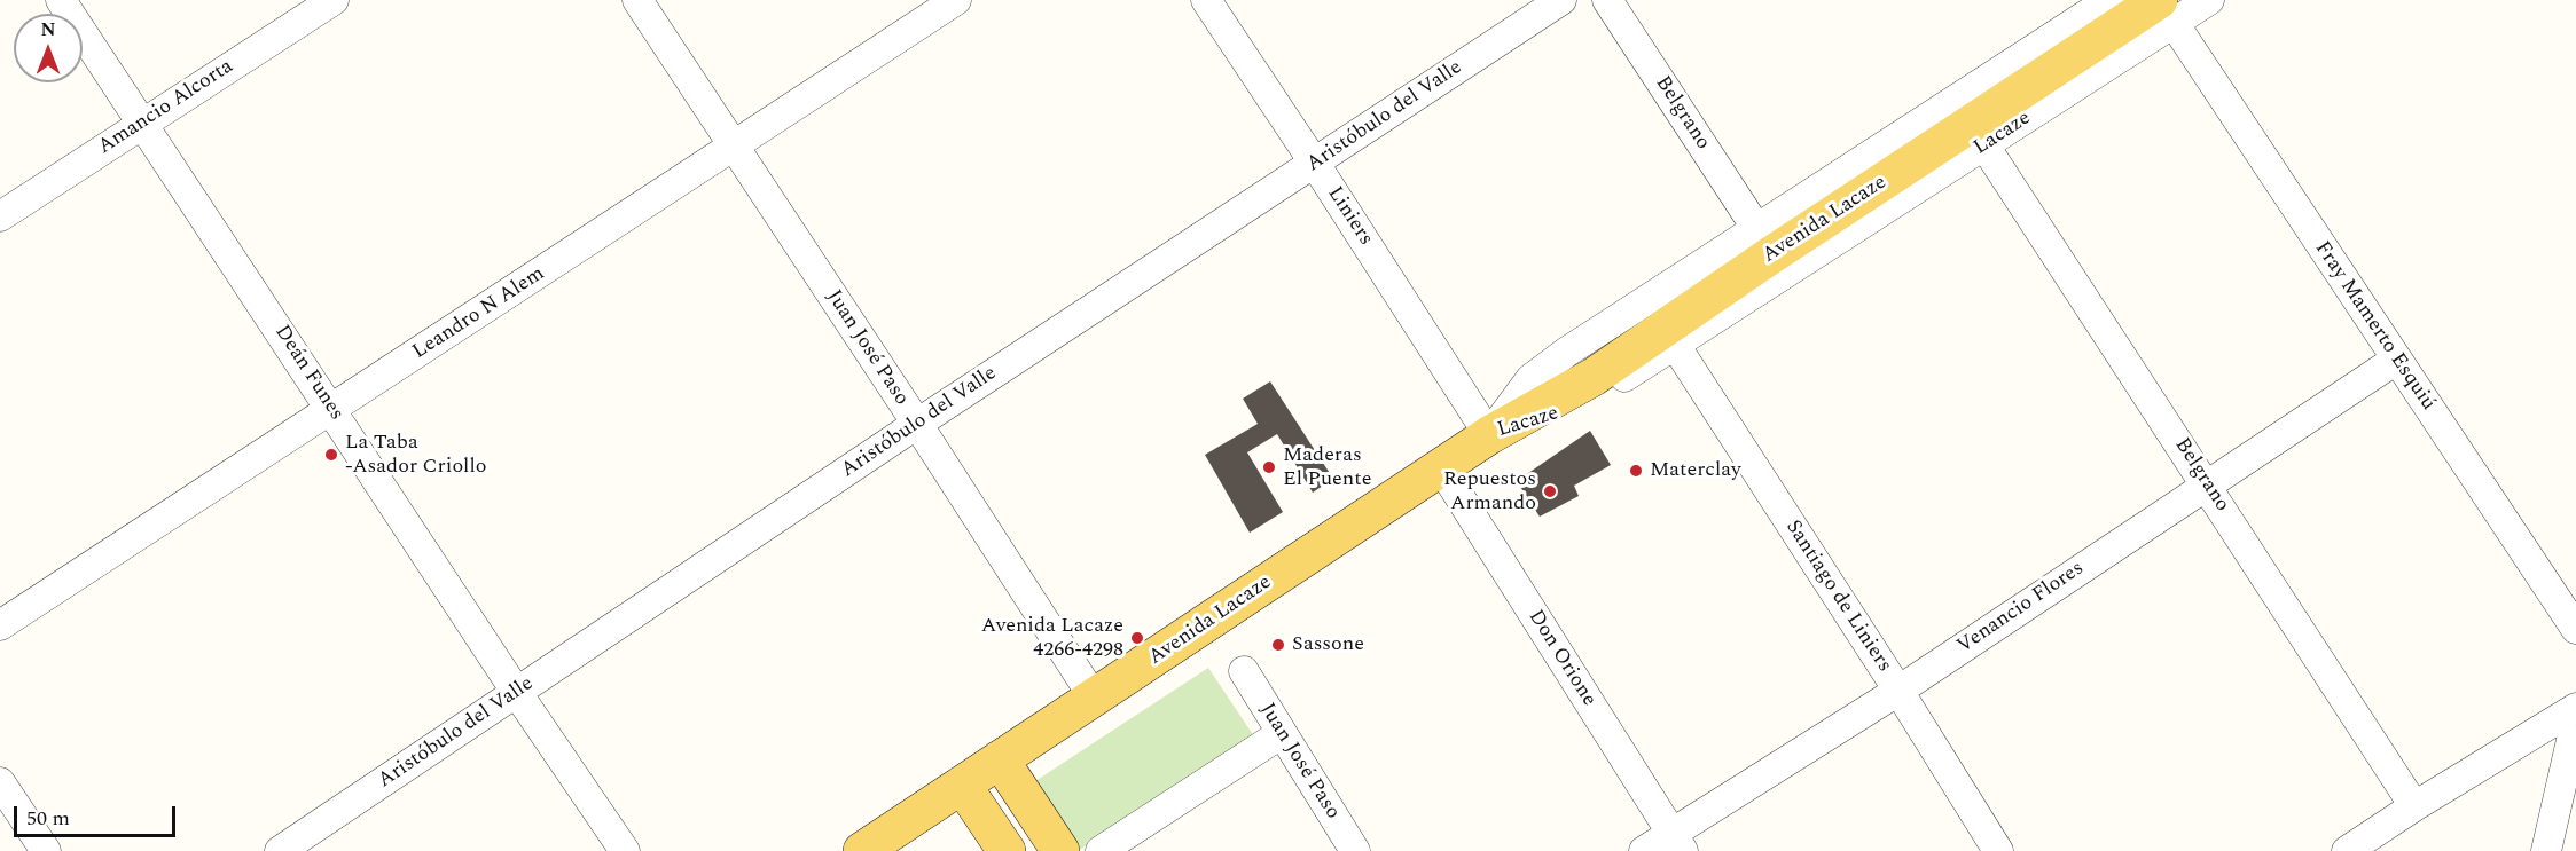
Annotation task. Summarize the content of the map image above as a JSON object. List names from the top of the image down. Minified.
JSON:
{"streets":{"main road":["Avenida Lacaze"],"street":["Amancio Alcorta","Belgrano","Aristóbulo del Valle","Lacaze","Liniers","Leandro N Alem","Fray Mamerto Esquiú","Juan José Paso","Deán Funes","Santiago de Liniers","Venancio Flores","Don Orione"]},"crossings":[["Amancio Alcorta","Deán Funes"],["Belgrano","Lacaze"],["Belgrano","Avenida Lacaze"],["Belgrano","Venancio Flores"],["Aristóbulo del Valle","Liniers"],["Aristóbulo del Valle","Juan José Paso"],["Aristóbulo del Valle","Deán Funes"],["Lacaze","Liniers"],["Lacaze","Avenida Lacaze"],["Lacaze","Fray Mamerto Esquiú"],["Lacaze","Santiago de Liniers"],["Liniers","Avenida Lacaze"],["Avenida Lacaze","Fray Mamerto Esquiú"],["Avenida Lacaze","Juan José Paso"],["Avenida Lacaze","Don Orione"],["Leandro N Alem","Juan José Paso"],["Leandro N Alem","Deán Funes"],["Fray Mamerto Esquiú","Venancio Flores"],["Santiago de Liniers","Venancio Flores"],["Venancio Flores","Don Orione"]],"places":["La Taba -Asador Criollo","Maderas El Puente","Materclay","Repuestos Armando","Avenida Lacaze 4266-4298","Sassone"],"scale_bar":"50 m","north":"top"}
